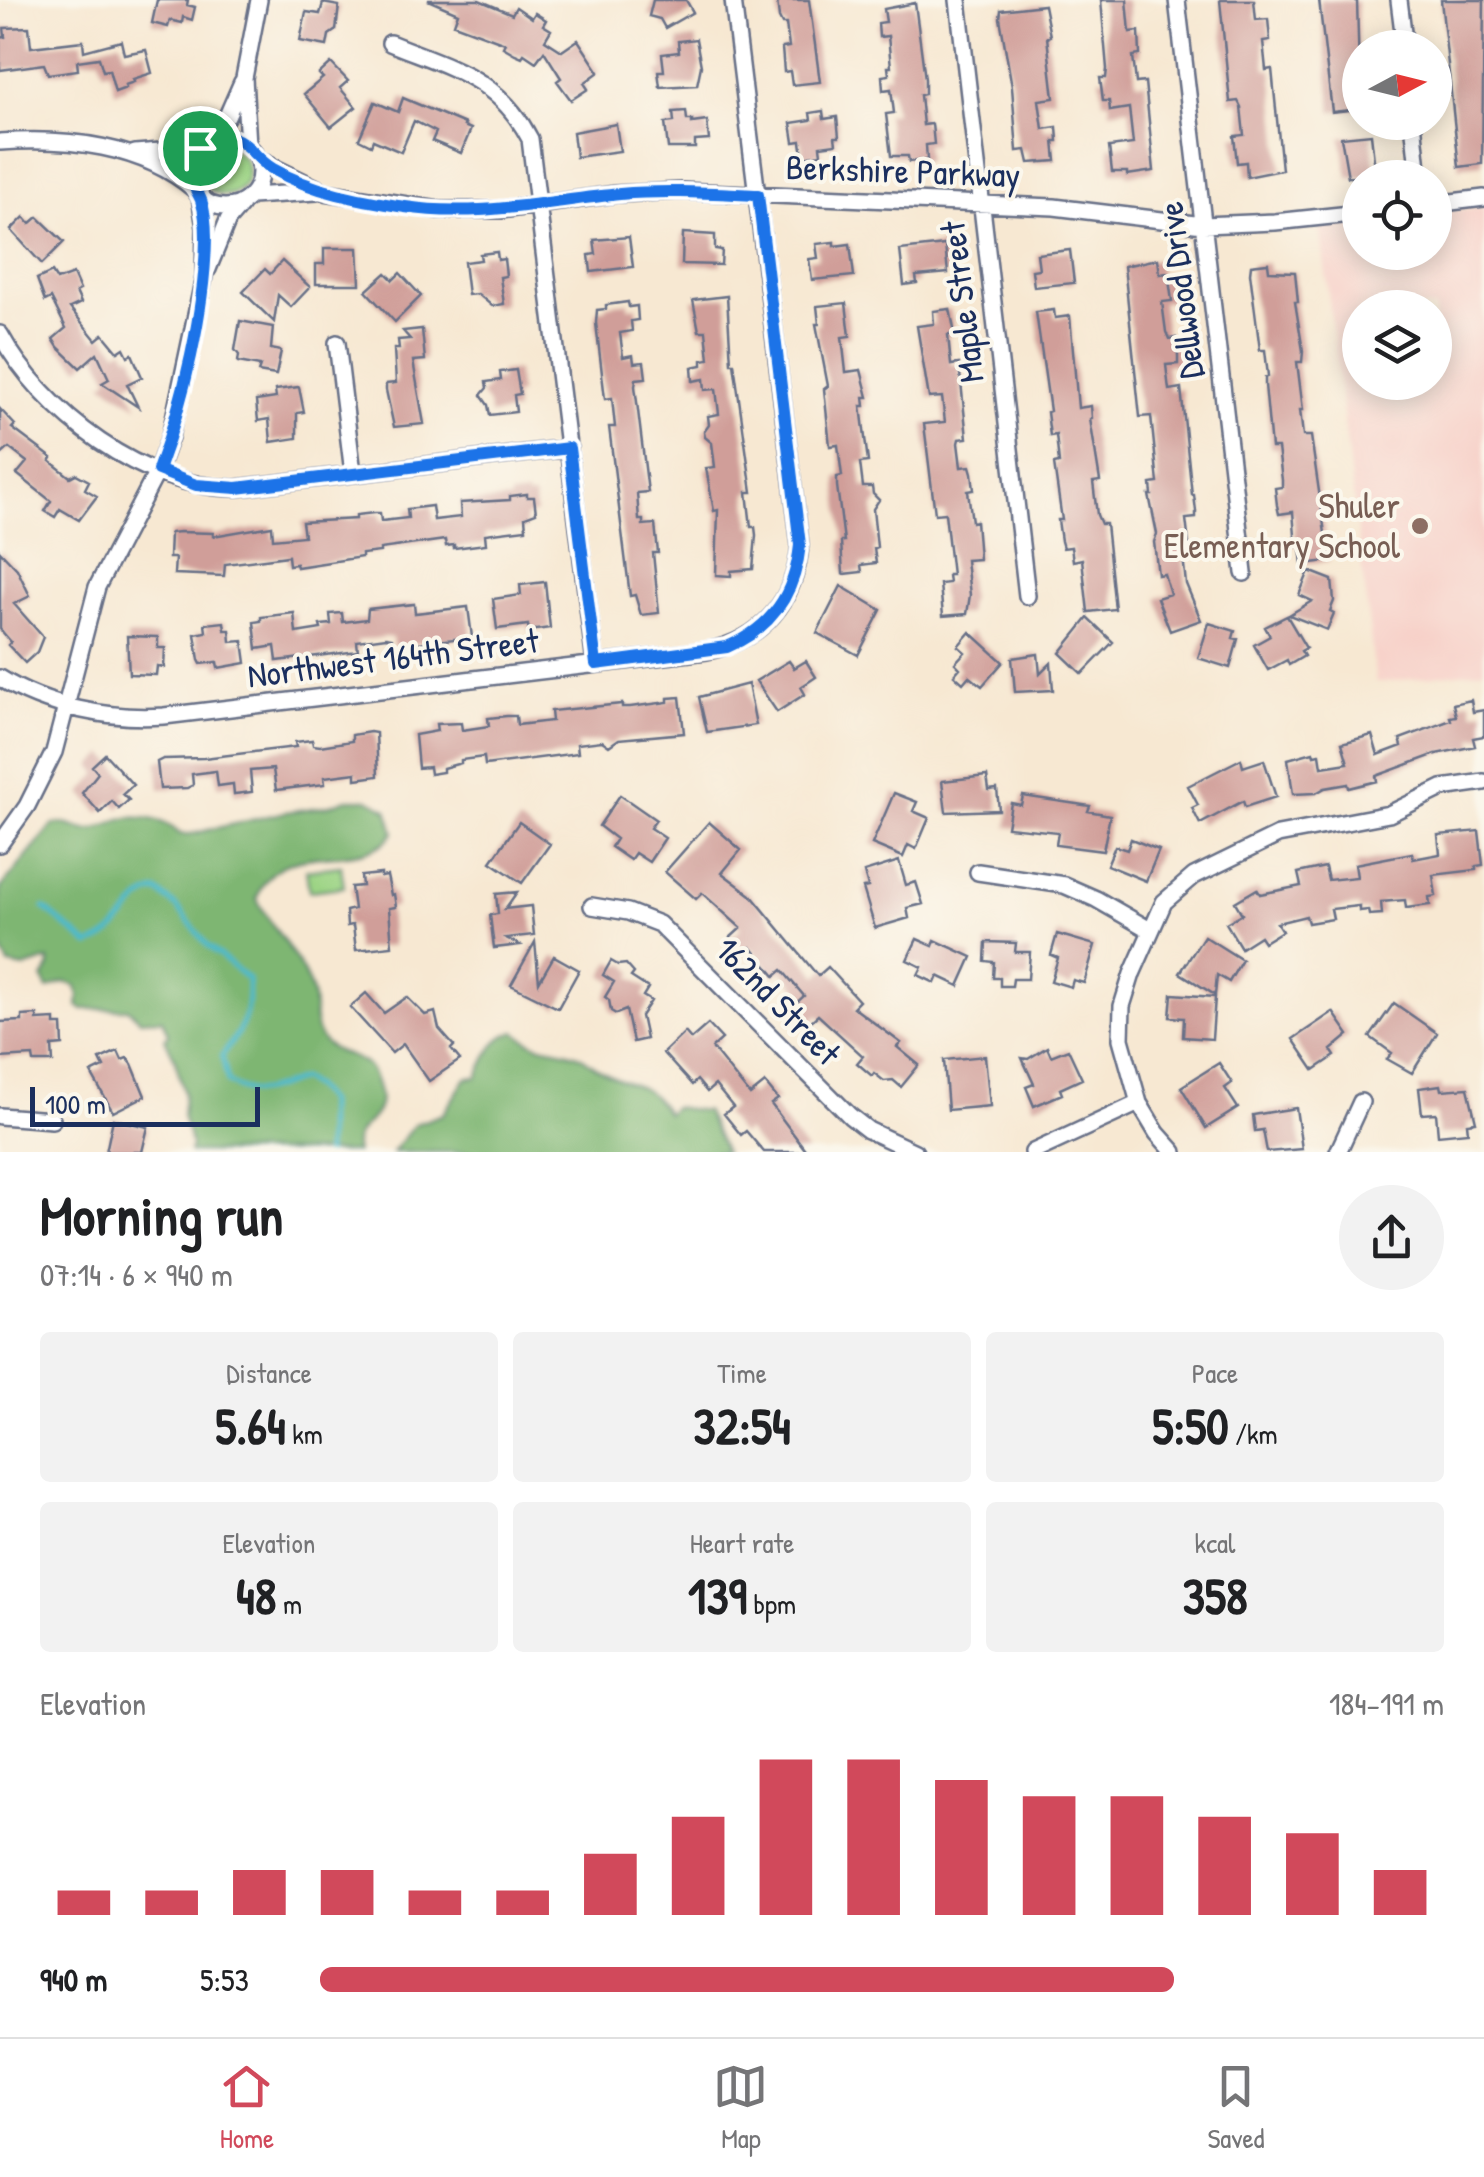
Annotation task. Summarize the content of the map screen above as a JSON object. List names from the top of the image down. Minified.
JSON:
{"streets":{"street":["Berkshire Parkway","Dellwood Drive","Maple Street","Northwest 164th Street","162nd Street"]},"crossings":[["Berkshire Parkway","Dellwood Drive"],["Berkshire Parkway","Maple Street"],["Berkshire Parkway","Northwest 164th Street"]],"places":["Shuler Elementary School"],"scale_bar":"100 m","north":"right","page":{"scale":"100 m","heading":["Morning run","07:14 · 6 × 940 m"],"stats":[["Distance","5.64 km"],["Time","32:54"],["Pace","5:50 /km"],["Elevation","48 m"],["Heart rate","139 bpm"],["kcal","358"]],"chart":["Elevation","184–191 m"],"list":[{"name":"940 m","note":"5:53"}],"tabs":["Home","Map","Saved"]}}
